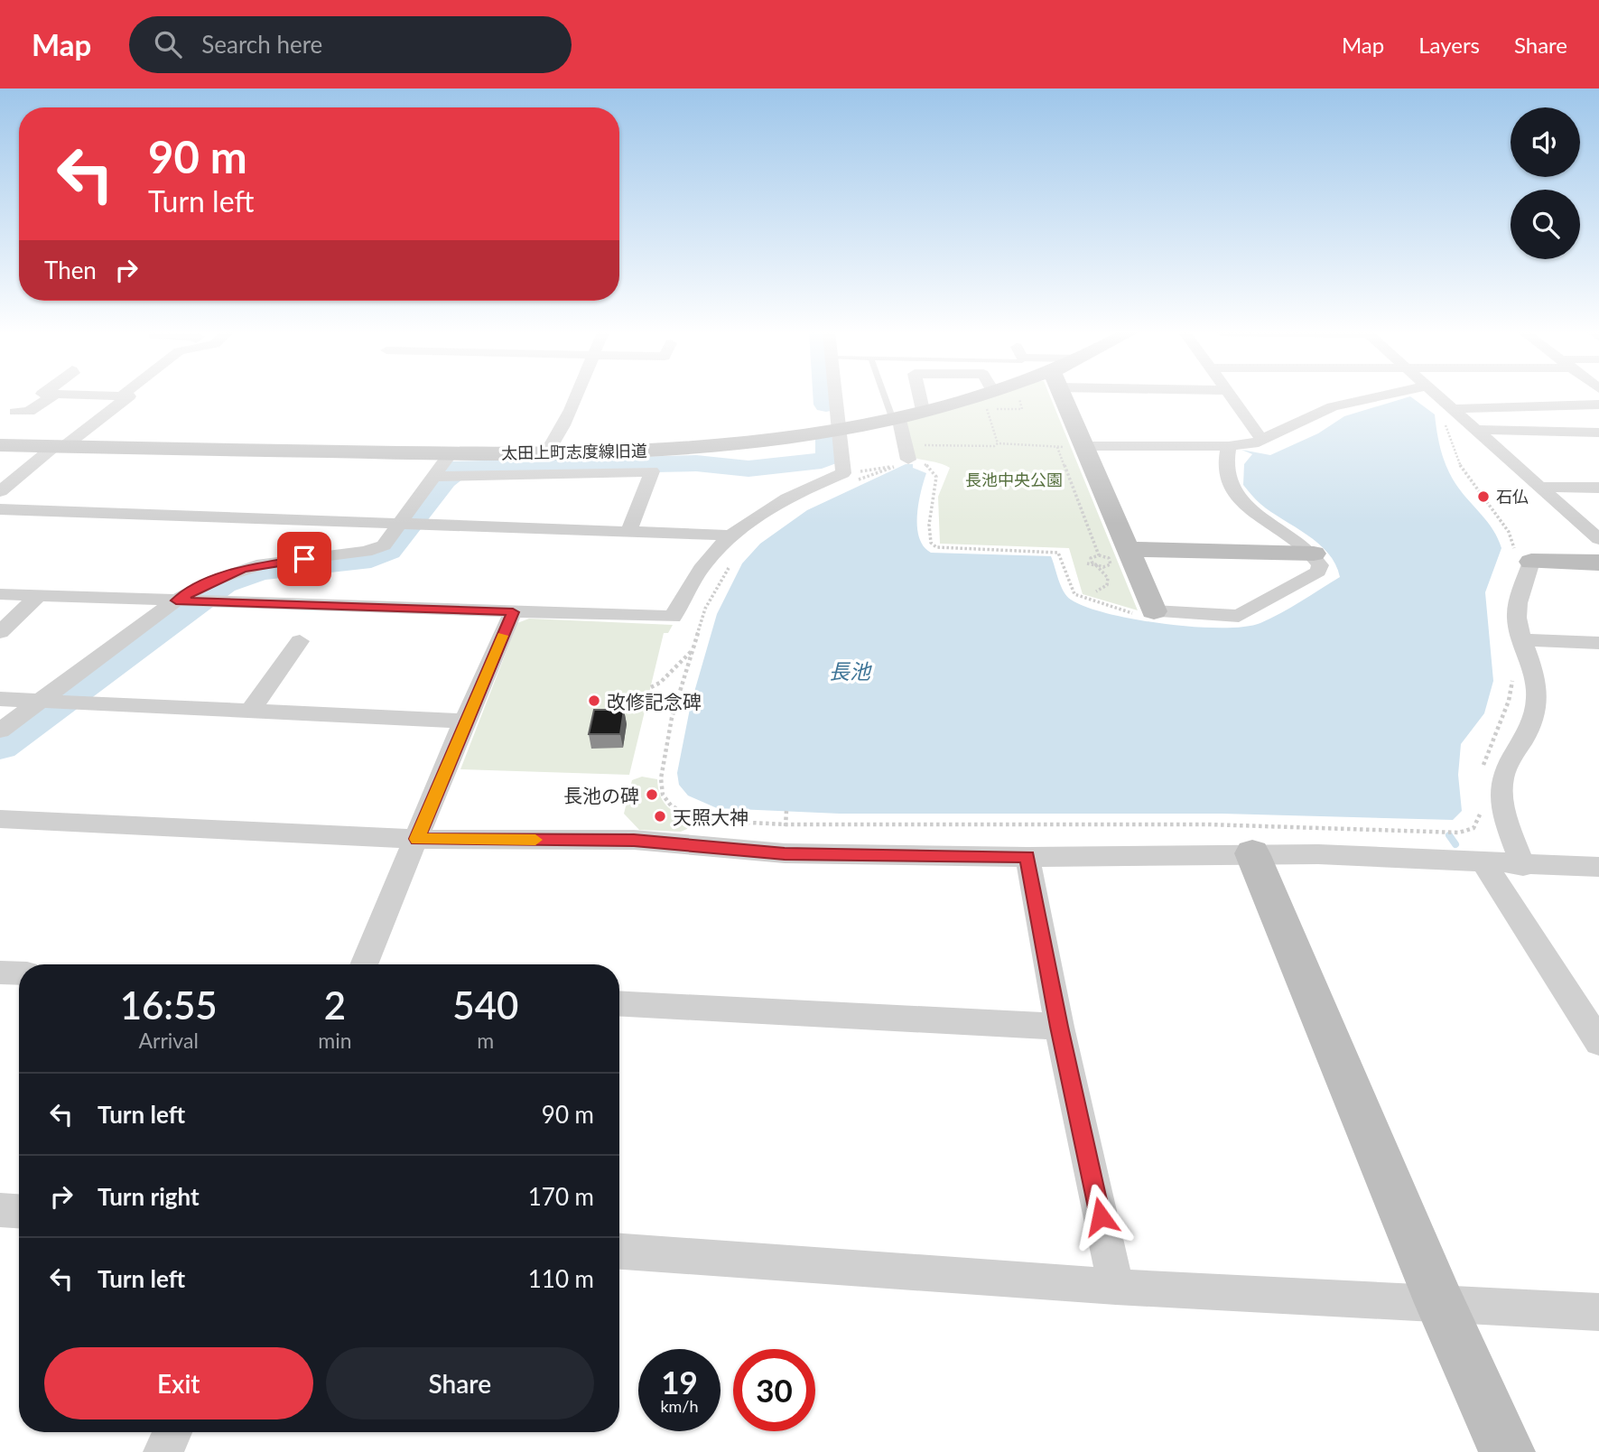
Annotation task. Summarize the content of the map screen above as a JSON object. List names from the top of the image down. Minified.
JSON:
{"streets":{"street":["太田上町志度線旧道"]},"water":["長池"],"parks":["長池中央公園"],"places":["石仏","改修記念碑","長池の碑","天照大神"],"page":{"header":"Map","search":"Search here","nav":["Map","Layers","Share"],"turn":["90 m","Turn left"],"then":"Then","eta":["16:55","Arrival","2","min","540","m"],"list":[{"name":"Turn left","value":"90 m"},{"name":"Turn right","value":"170 m"},{"name":"Turn left","value":"110 m"}],"buttons":["Exit","Share"],"speed":"19 km/h","limit":"30"}}
